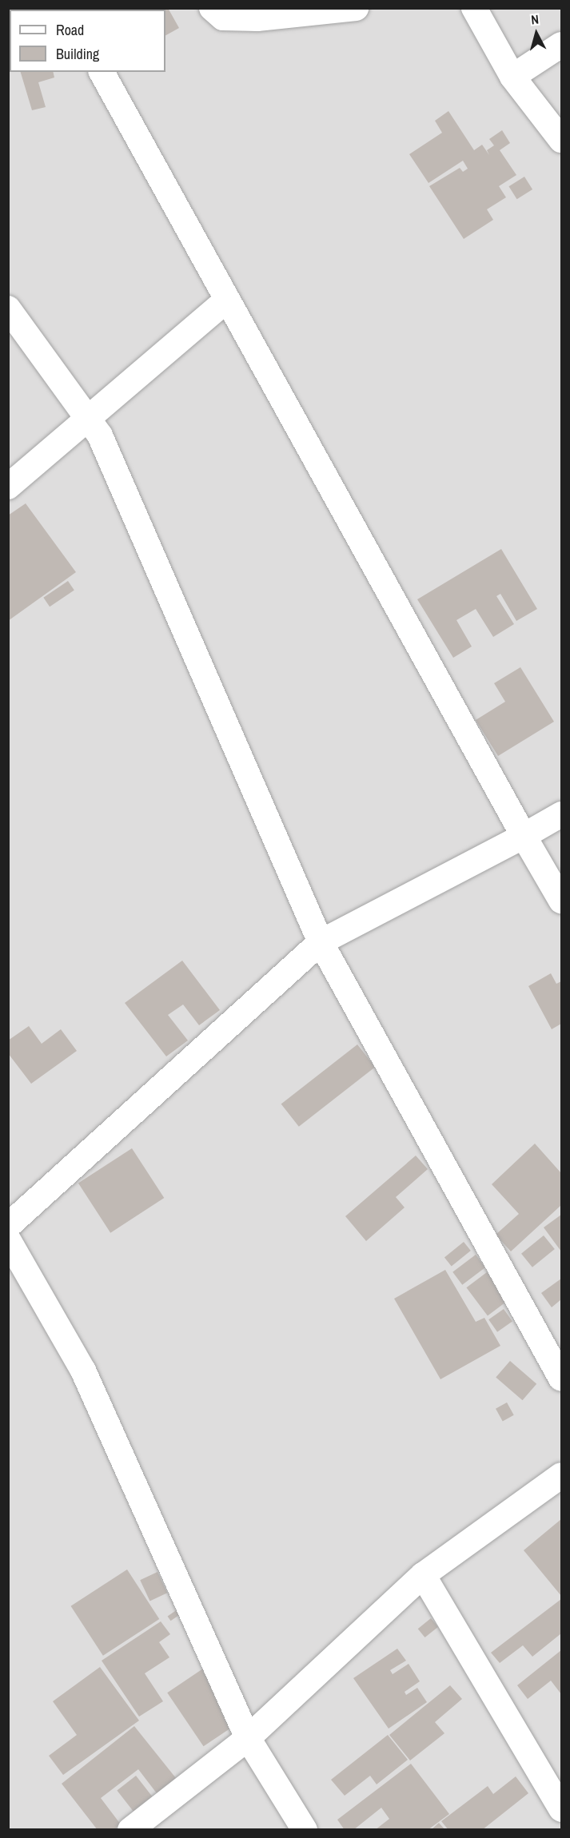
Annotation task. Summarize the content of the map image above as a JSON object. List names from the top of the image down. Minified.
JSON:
{"legend":["Road","Building"],"north":"top"}
